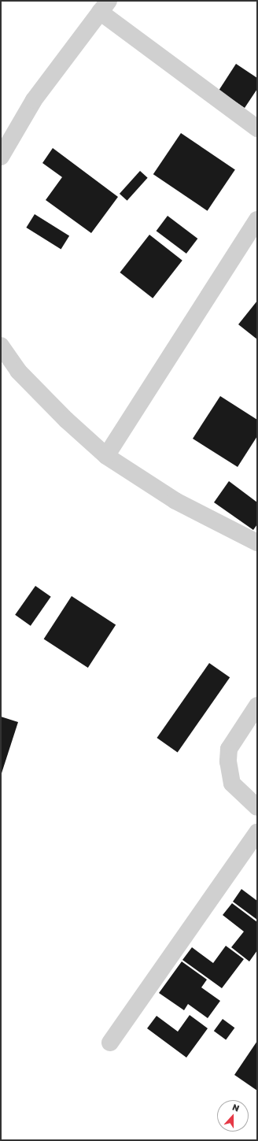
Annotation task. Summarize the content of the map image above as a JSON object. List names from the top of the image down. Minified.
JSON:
{"north":"top"}
